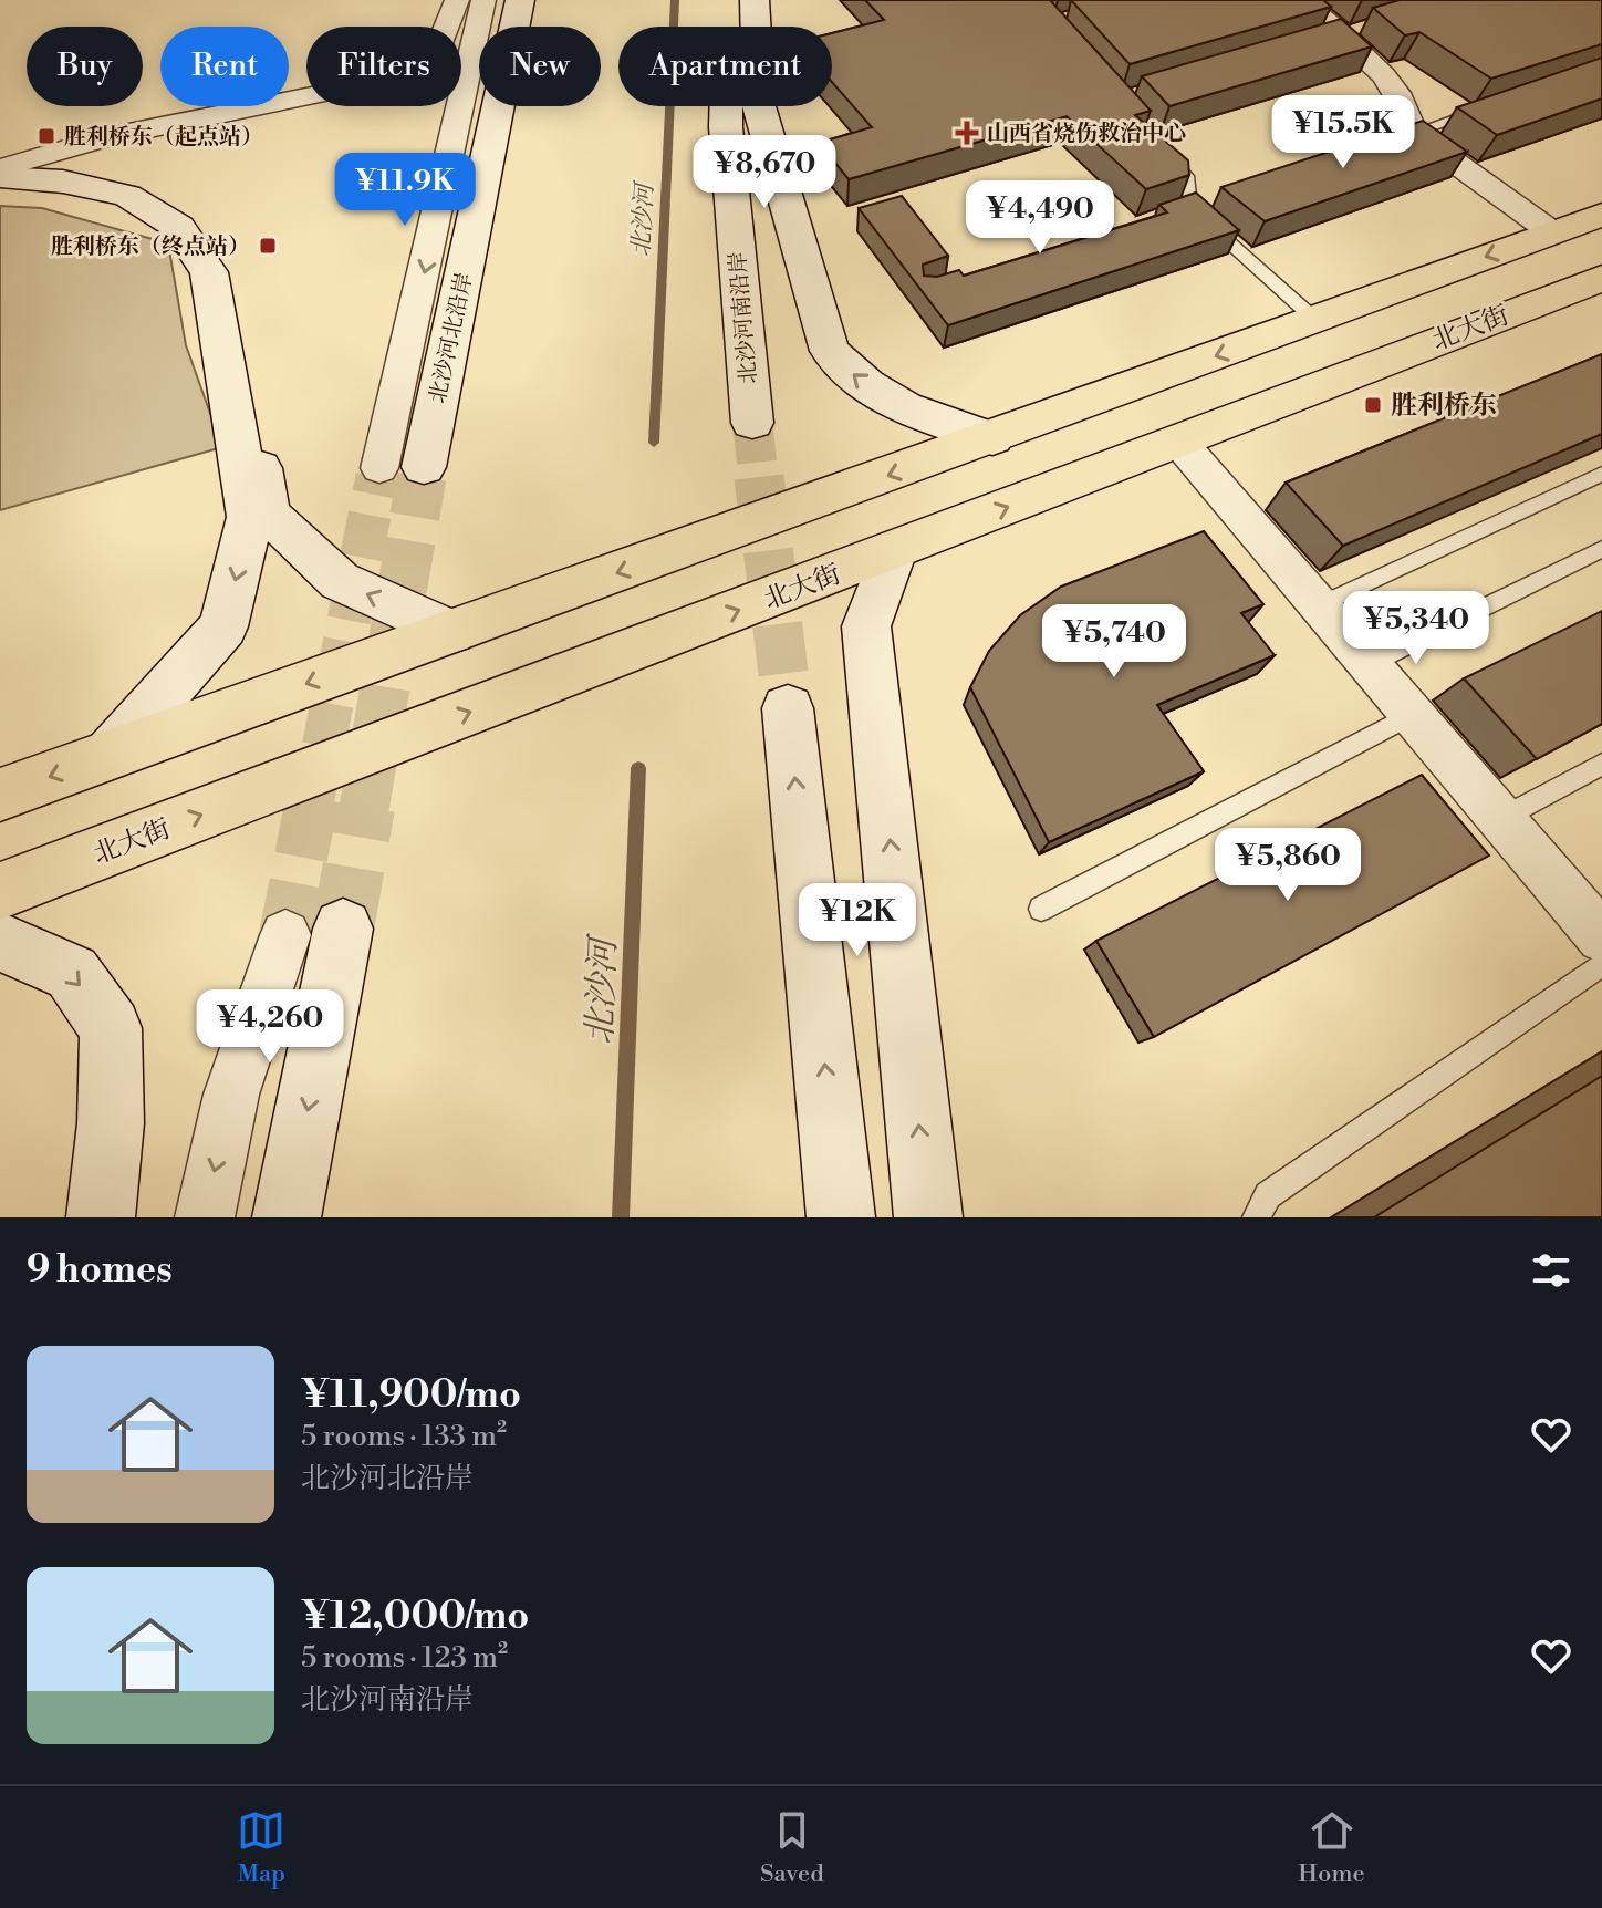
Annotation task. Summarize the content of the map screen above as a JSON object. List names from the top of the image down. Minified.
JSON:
{"streets":{"main road":["北大街"],"street":["北沙河南沿岸","北沙河北沿岸"]},"water":["北沙河"],"places":{"health":["山西省烧伤救治中心"],"transit":["胜利桥东（起点站）","胜利桥东（终点站）","胜利桥东"]},"page":{"chip":["Buy","Rent","Filters","New","Apartment"],"price":["¥15.5K","¥8,670","¥11.9K","¥4,490","¥5,340","¥5,740","¥5,860","¥12K","¥4,260"],"heading":"9 homes","list":[{"name":"¥11,900/mo","note":"5 rooms · 133 m² · 北沙河北沿岸"},{"name":"¥12,000/mo","note":"5 rooms · 123 m² · 北沙河南沿岸"}],"tabs":["Map","Saved","Home"]}}
